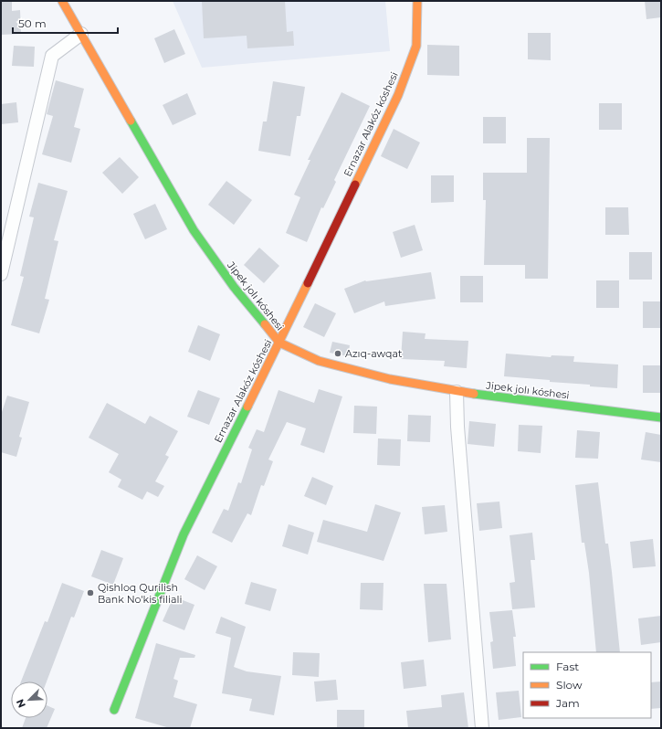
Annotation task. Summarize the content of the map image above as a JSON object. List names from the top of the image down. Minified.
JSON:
{"streets":{"street":["Ernazar Alakóz kóshesi","Jipek jolı kóshesi"]},"crossings":[["Ernazar Alakóz kóshesi","Jipek jolı kóshesi"]],"places":["Azıq-awqat","Qishloq Qurilish Bank No'kis filiali"],"legend":["Fast","Slow","Jam"],"scale_bar":"50 m","north":"bottom left"}
